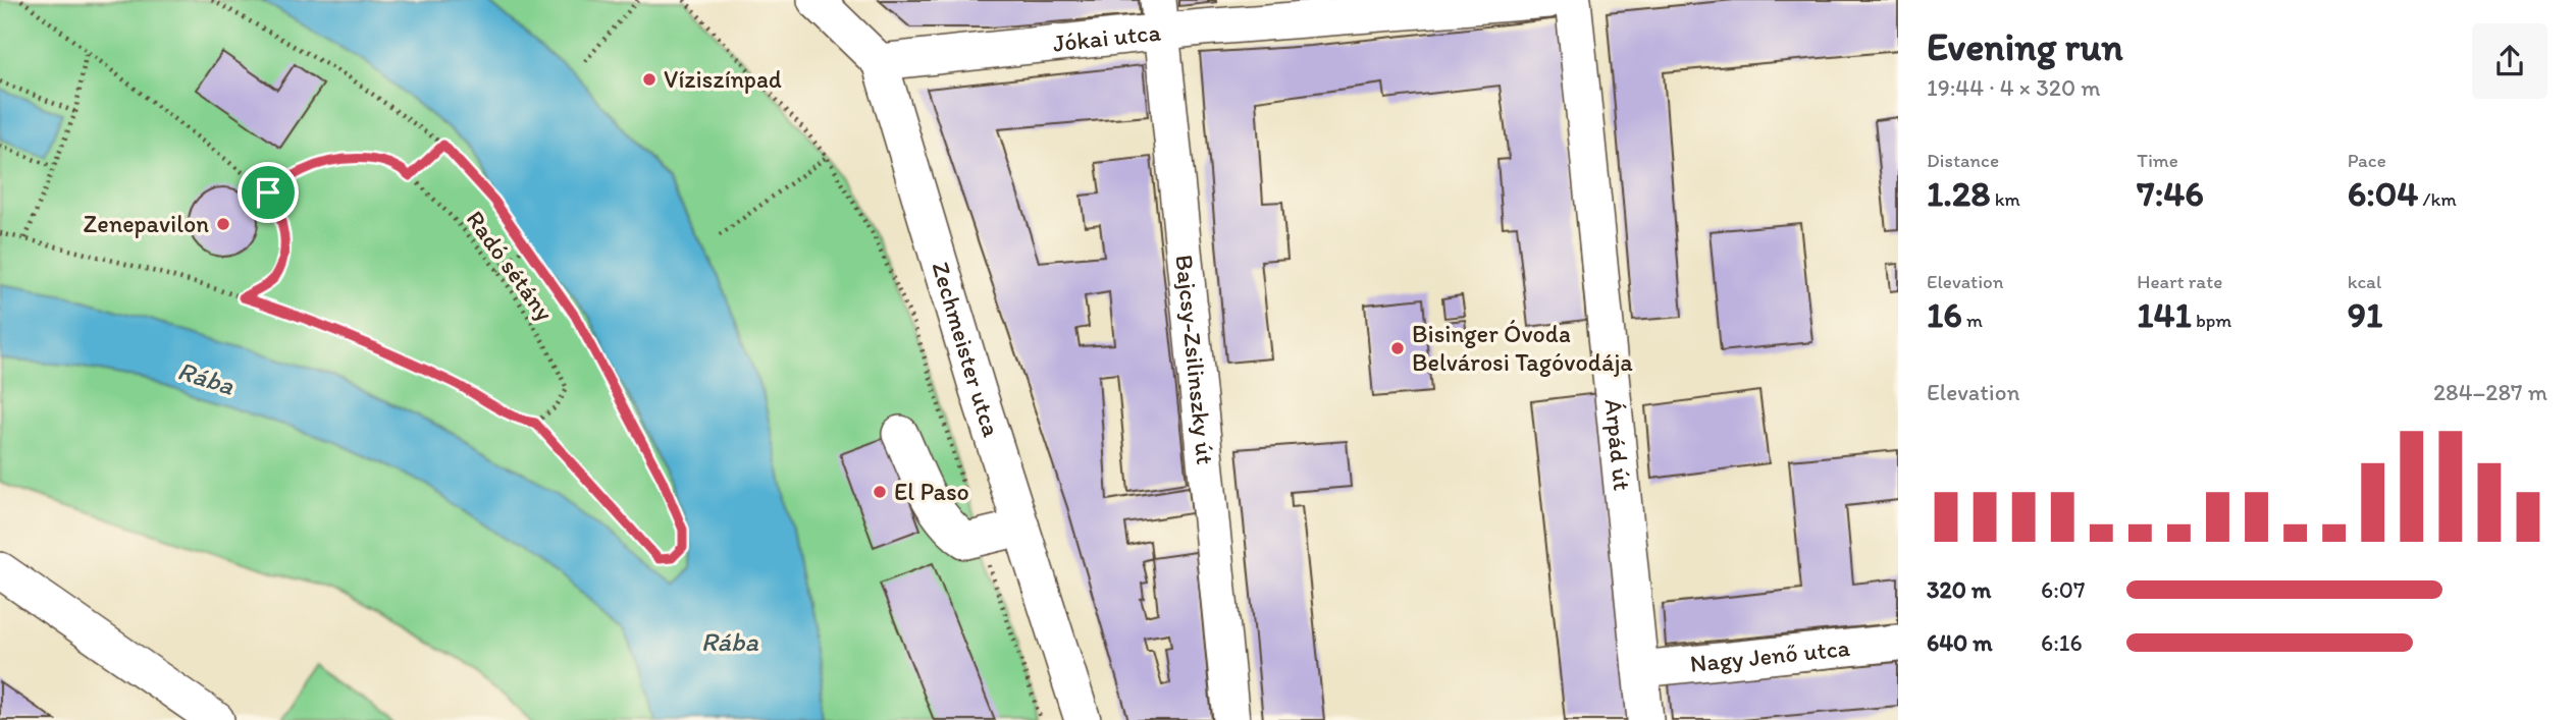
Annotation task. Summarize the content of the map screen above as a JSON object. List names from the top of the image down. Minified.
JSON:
{"streets":{"street":["Jókai utca","Zechmeister utca","Bajcsy-Zsilinszky út","Árpád út","Nagy Jenő utca"],"path":["Radó sétány"]},"crossings":[["Jókai utca","Zechmeister utca"],["Jókai utca","Bajcsy-Zsilinszky út"],["Árpád út","Nagy Jenő utca"]],"water":["Rába"],"places":["Víziszínpad","Zenepavilon","Bisinger Óvoda Belvárosi Tagóvodája","El Paso"],"page":{"heading":["Evening run","19:44 · 4 × 320 m"],"stats":[["Distance","1.28 km"],["Time","7:46"],["Pace","6:04 /km"],["Elevation","16 m"],["Heart rate","141 bpm"],["kcal","91"]],"chart":["Elevation","284–287 m"],"list":[{"name":"320 m","note":"6:07"},{"name":"640 m","note":"6:16"}]}}
